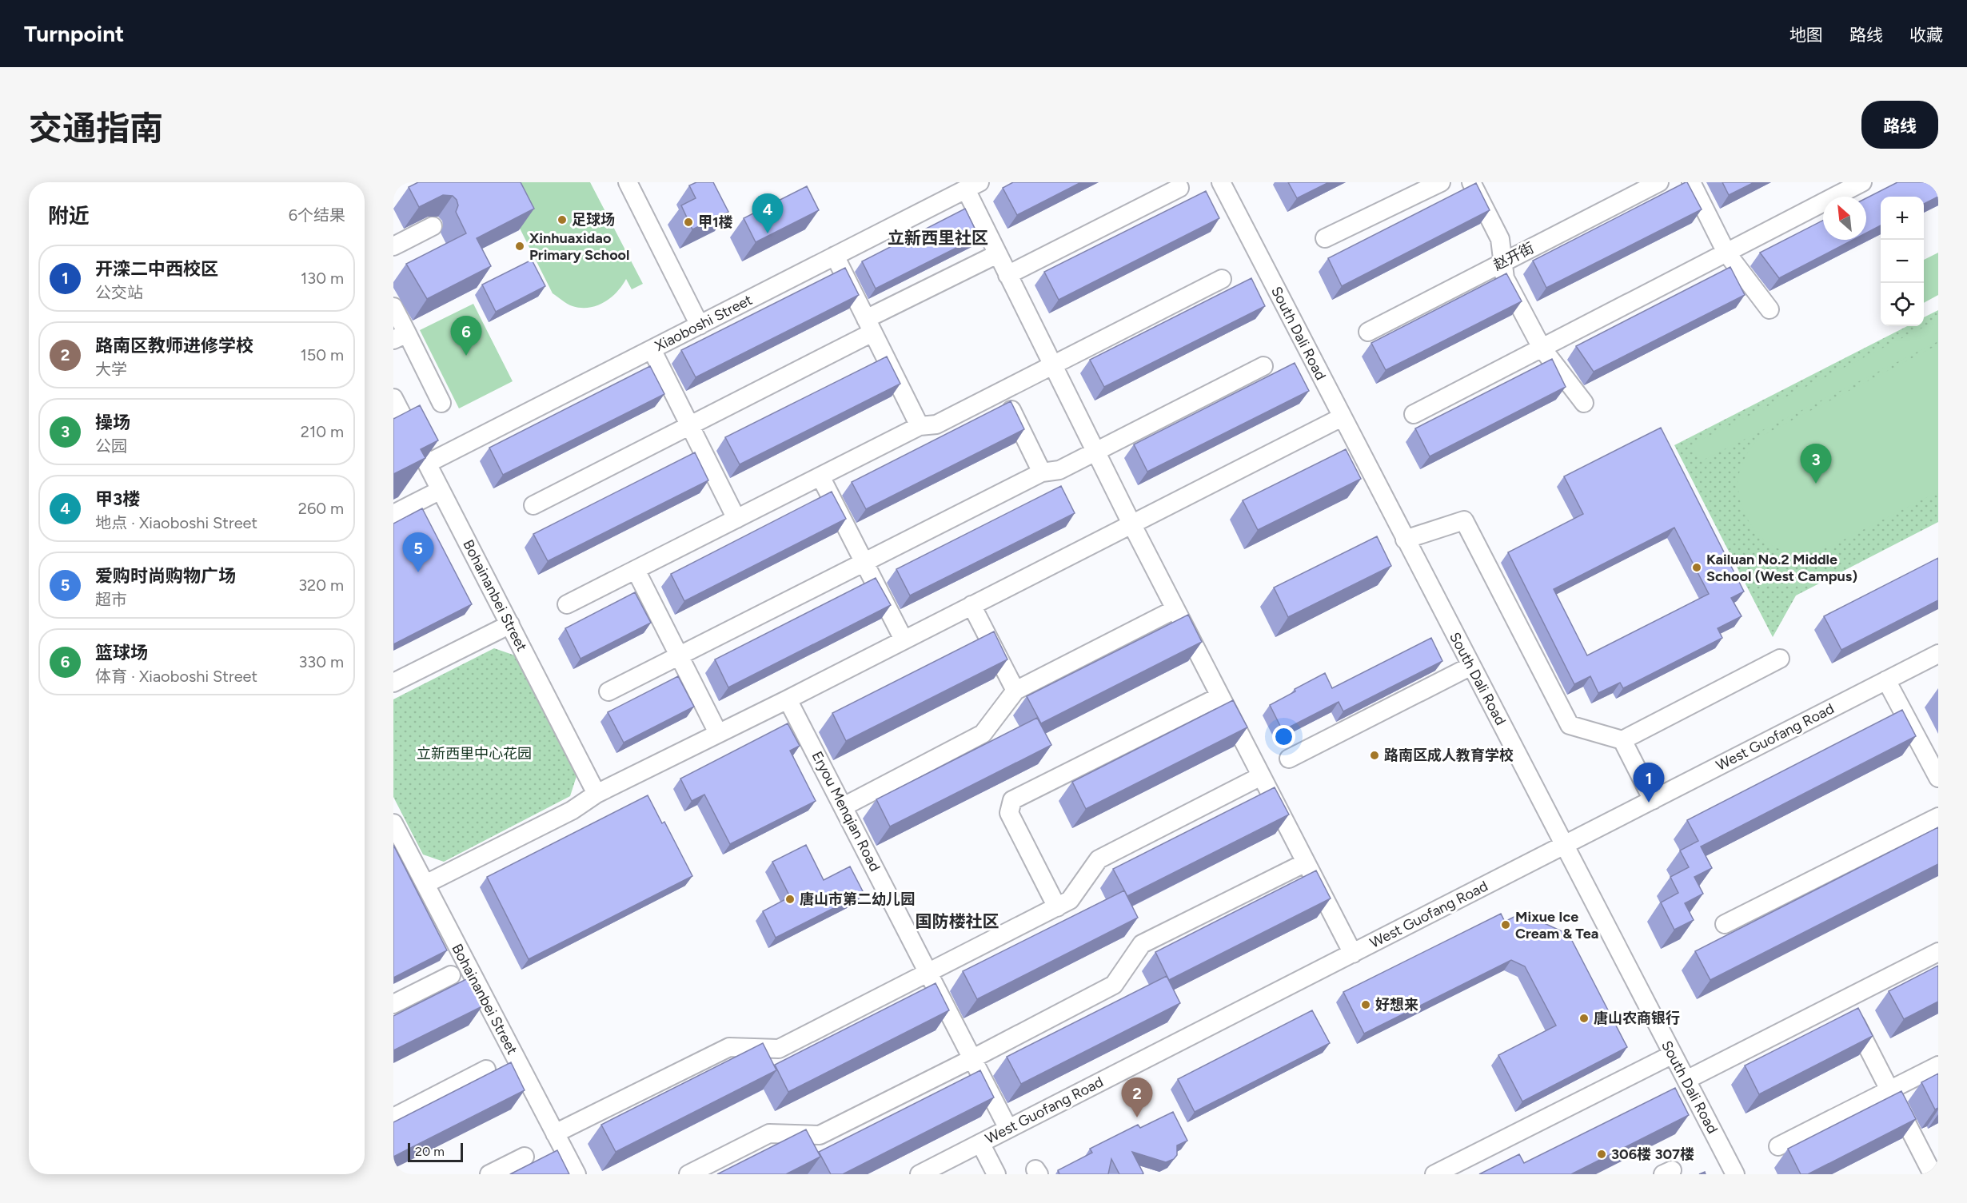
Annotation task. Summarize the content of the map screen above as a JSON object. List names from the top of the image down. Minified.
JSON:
{"streets":{"street":["赵开街","Xiaoboshi Street","South Dali Road","Bohainanbei Street","West Guofang Road","Eryou Menqian Road"]},"crossings":[["Xiaoboshi Street","Bohainanbei Street"],["South Dali Road","West Guofang Road"],["West Guofang Road","Eryou Menqian Road"]],"districts":["立新西里社区","国防楼社区"],"parks":["立新西里中心花园"],"places":["足球场","甲1楼","Xinhuaxidao Primary School","Kailuan No.2 Middle School (West Campus)","路南区成人教育学校","唐山市第二幼儿园","Mixue Ice Cream & Tea","好想来","唐山农商银行","306楼 307楼"],"scale_bar":"20 m","north":"top left","page":{"header":"Turnpoint","nav":["地图","路线","收藏"],"title":"交通指南","buttons":"路线","heading":["附近","6个结果"],"pins":["4","6","3","5","1","2"],"map_buttons":["+","−"],"list":[{"mark":"1","name":"开滦二中西校区","note":"公交站","value":"130 m"},{"mark":"2","name":"路南区教师进修学校","note":"大学","value":"150 m"},{"mark":"3","name":"操场","note":"公园","value":"210 m"},{"mark":"4","name":"甲3楼","note":"地点 · Xiaoboshi Street","value":"260 m"},{"mark":"5","name":"爱购时尚购物广场","note":"超市","value":"320 m"},{"mark":"6","name":"篮球场","note":"体育 · Xiaoboshi Street","value":"330 m"}],"scale":"20 m"}}
